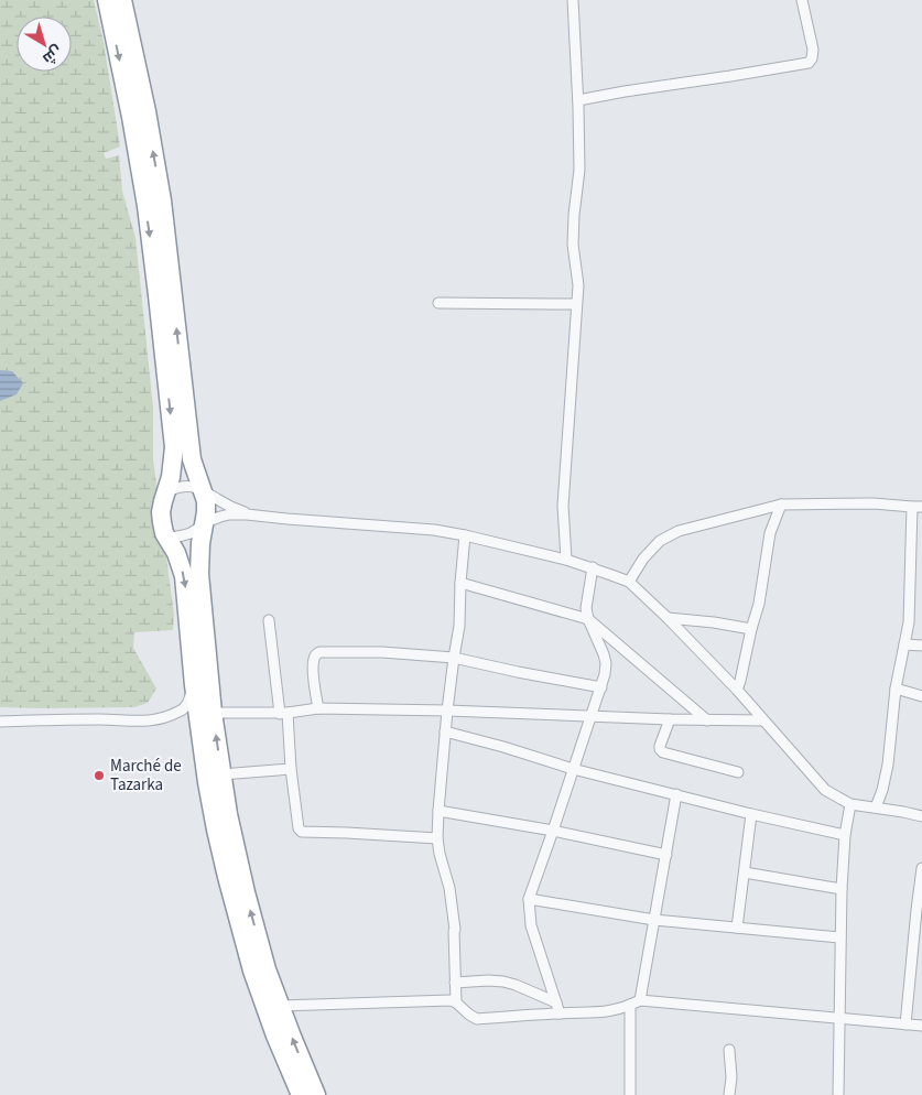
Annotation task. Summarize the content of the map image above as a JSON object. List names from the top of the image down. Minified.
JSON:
{"places":["Marché de Tazarka"],"north":"bottom right"}
